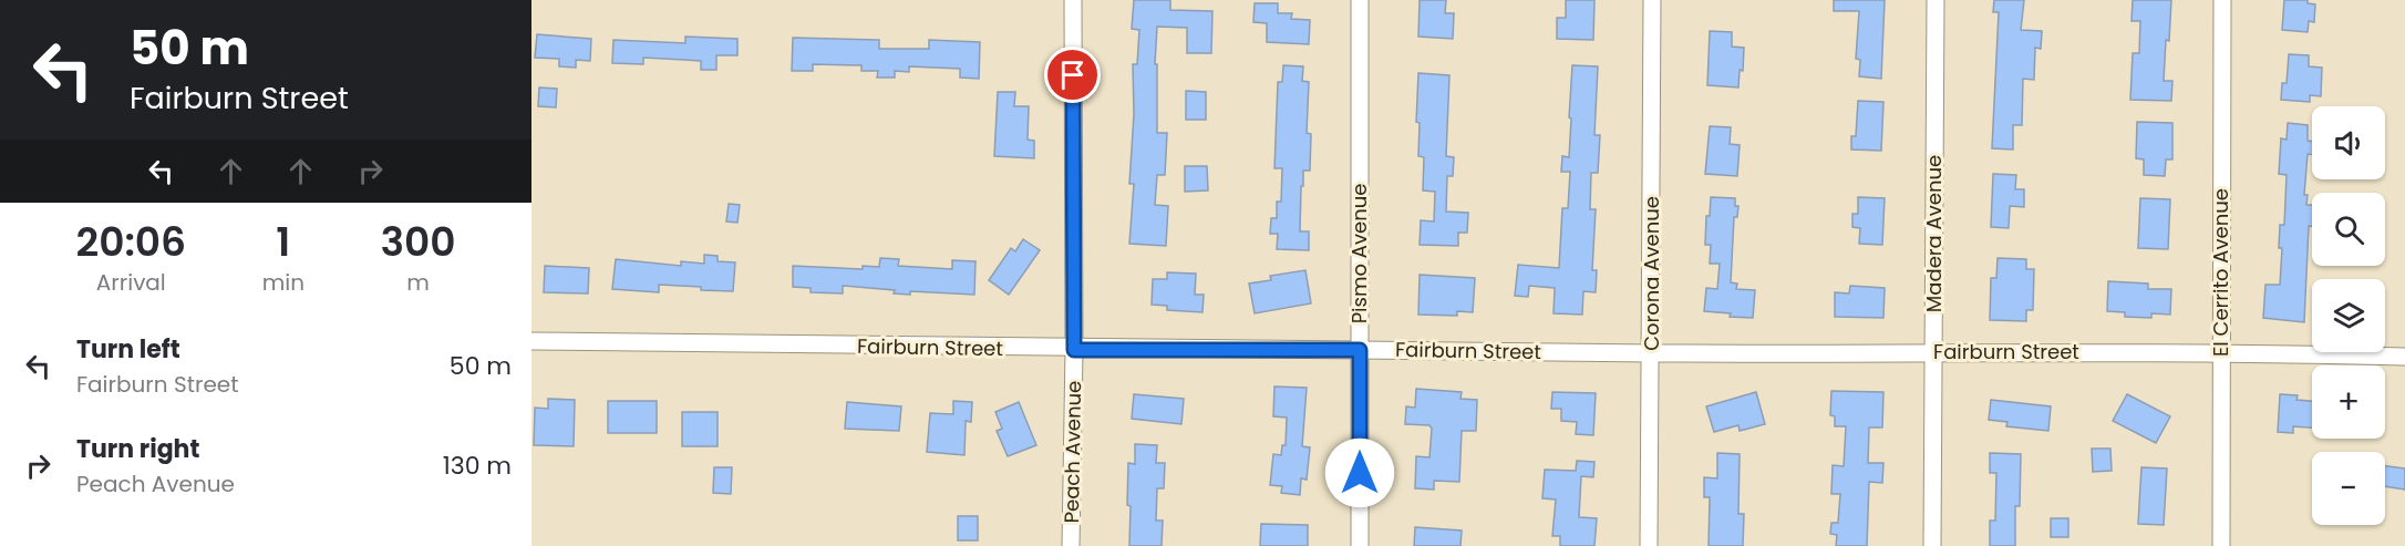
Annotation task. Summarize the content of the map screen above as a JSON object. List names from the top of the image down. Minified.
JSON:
{"streets":{"street":["Madera Avenue","Pismo Avenue","El Cerrito Avenue","Corona Avenue","Fairburn Street","Peach Avenue"]},"crossings":[["Madera Avenue","Fairburn Street"],["Pismo Avenue","Fairburn Street"],["El Cerrito Avenue","Fairburn Street"],["Corona Avenue","Fairburn Street"],["Fairburn Street","Peach Avenue"]],"page":{"turn":["50 m","Fairburn Street"],"map_buttons":["+","−"],"eta":["20:06","Arrival","1","min","300","m"],"list":[{"name":"Turn left","note":"Fairburn Street","value":"50 m"},{"name":"Turn right","note":"Peach Avenue","value":"130 m"}]}}
